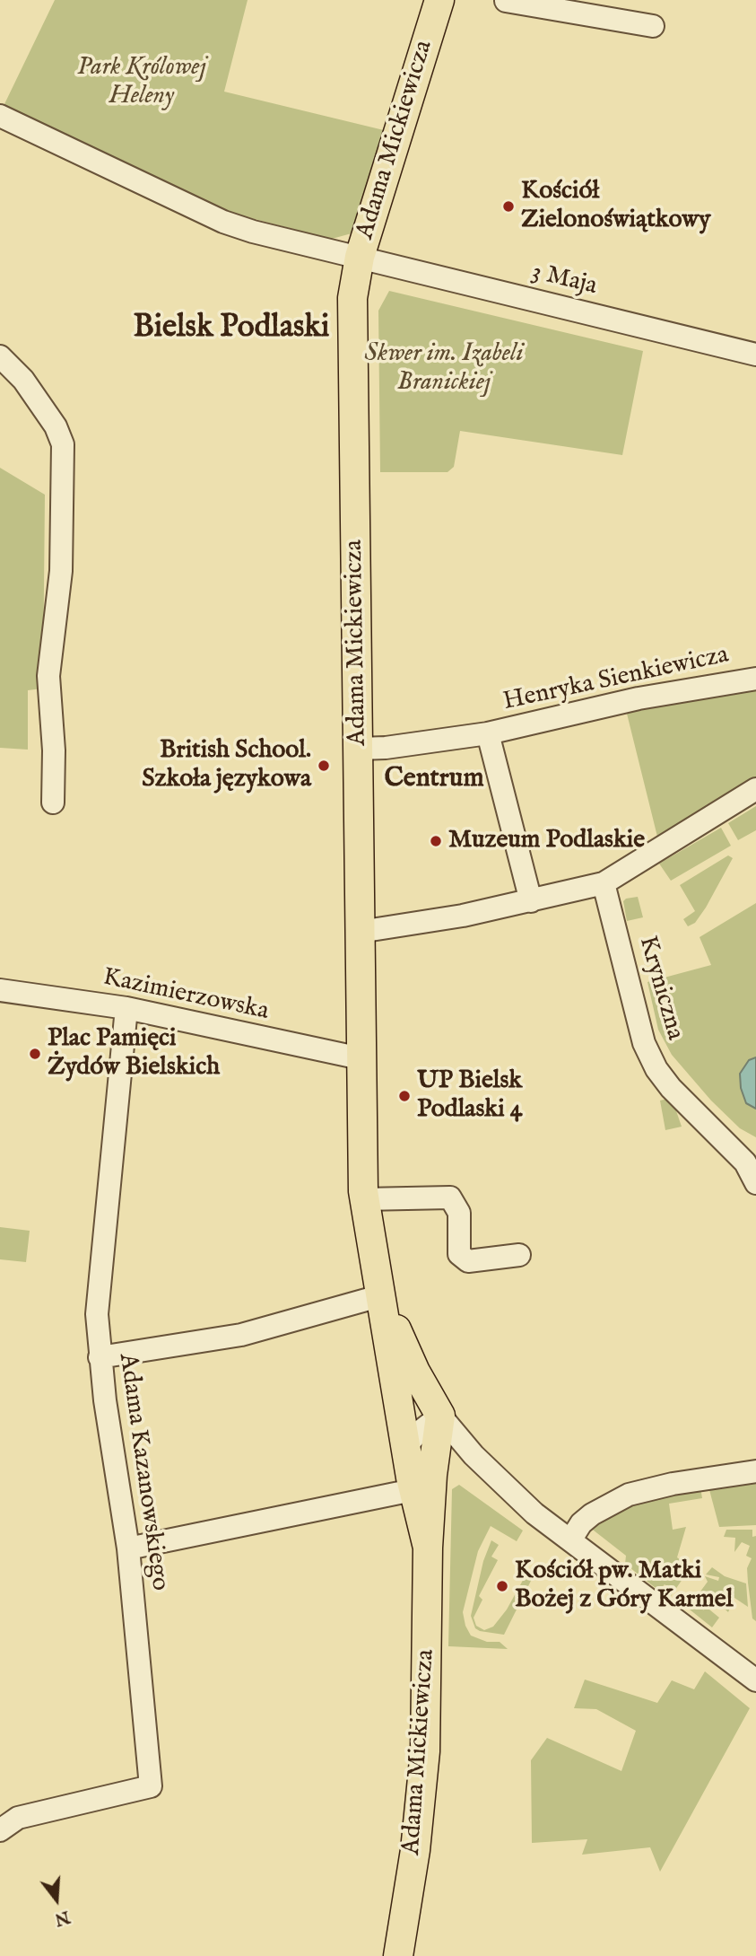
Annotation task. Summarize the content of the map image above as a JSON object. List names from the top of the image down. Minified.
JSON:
{"streets":{"main road":["Adama Mickiewicza"],"street":["3 Maja","Henryka Sienkiewicza","Kryniczna","Kazimierzowska","Adama Kazanowskiego"]},"crossings":[["Adama Mickiewicza","3 Maja"],["Adama Mickiewicza","Henryka Sienkiewicza"],["Adama Mickiewicza","Kazimierzowska"],["Kazimierzowska","Adama Kazanowskiego"]],"districts":["Bielsk Podlaski","Centrum"],"parks":["Park Królowej Heleny","Skwer im. Izabeli Branickiej"],"places":["Kościół Zielonoświątkowy","British School. Szkoła językowa","Muzeum Podlaskie","Plac Pamięci Żydów Bielskich","UP Bielsk Podlaski 4","Kościół pw. Matki Bożej z Góry Karmel"],"north":"bottom"}
